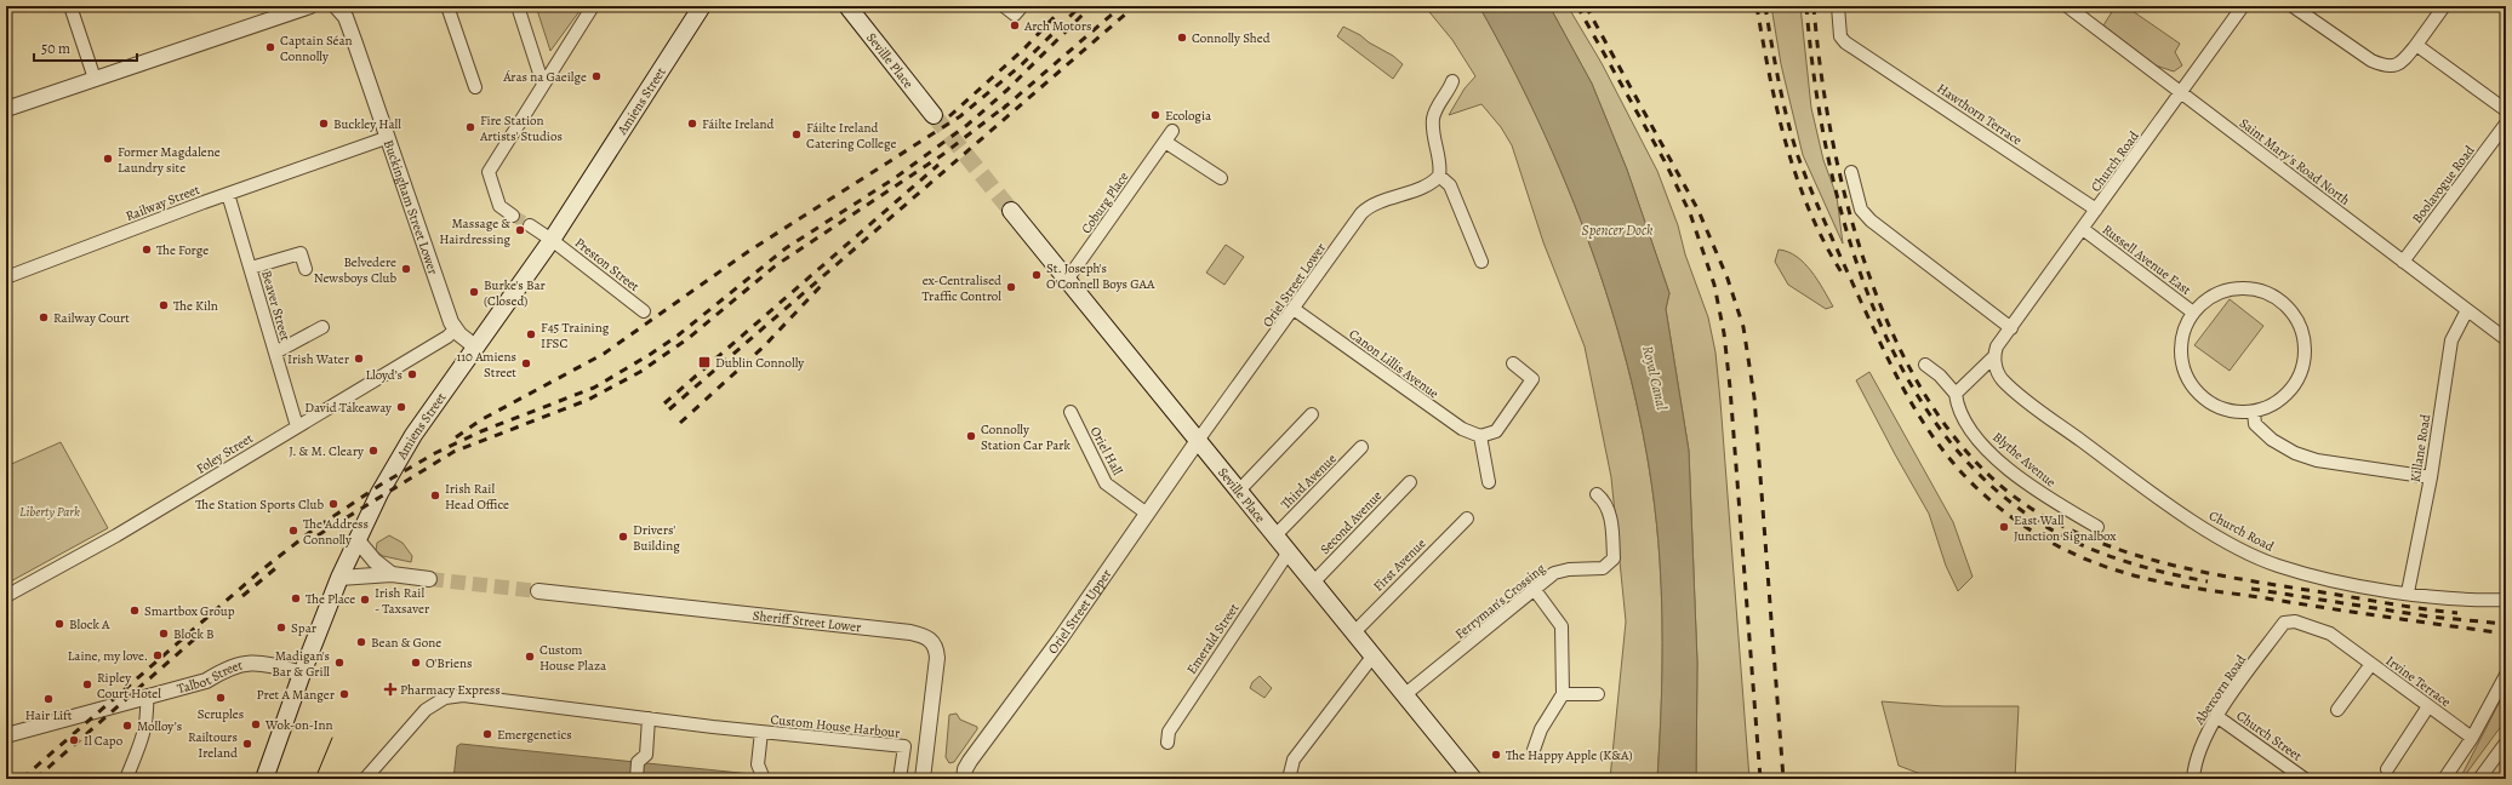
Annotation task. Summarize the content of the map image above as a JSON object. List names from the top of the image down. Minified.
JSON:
{"streets":{"main road":["Seville Place","Amiens Street"],"street":["Hawthorn Terrace","Church Road","Saint Mary's Road North","Boolavogue Road","Railway Street","Coburg Place","Buckingham Street Lower","Russell Avenue East","Preston Street","Oriel Street Lower","Beaver Street","Canon Lillis Avenue","Killane Road","Oriel Hall","Foley Street","Blythe Avenue","Third Avenue","Second Avenue","First Avenue","Ferryman's Crossing","Oriel Street Upper","Sheriff Street Lower","Emerald Street","Talbot Street","Irvine Terrace","Abercorn Road","Custom House Harbour","Church Street"]},"crossings":[["Seville Place","Coburg Place"],["Seville Place","Oriel Street Lower"],["Seville Place","Third Avenue"],["Seville Place","Second Avenue"],["Seville Place","First Avenue"],["Seville Place","Ferryman's Crossing"],["Seville Place","Oriel Street Upper"],["Seville Place","Emerald Street"],["Amiens Street","Buckingham Street Lower"],["Amiens Street","Preston Street"],["Amiens Street","Talbot Street"],["Hawthorn Terrace","Church Road"],["Church Road","Saint Mary's Road North"],["Church Road","Russell Avenue East"],["Church Road","Killane Road"],["Church Road","Blythe Avenue"],["Saint Mary's Road North","Boolavogue Road"],["Saint Mary's Road North","Killane Road"],["Railway Street","Buckingham Street Lower"],["Railway Street","Beaver Street"],["Buckingham Street Lower","Foley Street"],["Oriel Street Lower","Canon Lillis Avenue"],["Oriel Street Lower","Oriel Street Upper"],["Beaver Street","Foley Street"],["Oriel Hall","Oriel Street Upper"],["Irvine Terrace","Abercorn Road"],["Abercorn Road","Church Street"]],"water":["Spencer Dock","Royal Canal"],"parks":["Liberty Park"],"places":{"other":["Arch Motors","Connolly Shed","Captain Séan Connolly","Áras na Gaeilge","Ecologia","Buckley Hall","Fáilte Ireland","Fire Station Artists' Studios","Fáilte Ireland Catering College","Former Magdalene Laundry site","Massage & Hairdressing","The Forge","Belvedere Newsboys Club","St. Joseph's O'Connell Boys GAA","ex-Centralised Traffic Control","Burke's Bar (Closed)","The Kiln","Railway Court","F45 Training IFSC","Irish Water","110 Amiens Street","Lloyd’s","David Takeaway","Connolly Station Car Park","J. & M. Cleary","Irish Rail Head Office","The Station Sports Club","East Wall Junction Signalbox","The Address Connolly","Drivers' Building","The Place","Irish Rail - Taxsaver","Smartbox Group","Block A","Spar","Block B","Bean & Gone","Laine, my love.","Custom House Plaza","Madigan's Bar & Grill","O'Briens","Ripley Court Hotel","Pret A Manger","Scruples","Hair Lift","Wok-on-Inn","Molloy’s","Emergenetics","Il Capo","Railtours Ireland","The Happy Apple (K&A)"],"transit":["Dublin Connolly"],"health":["Pharmacy Express"]},"scale_bar":"50 m"}
